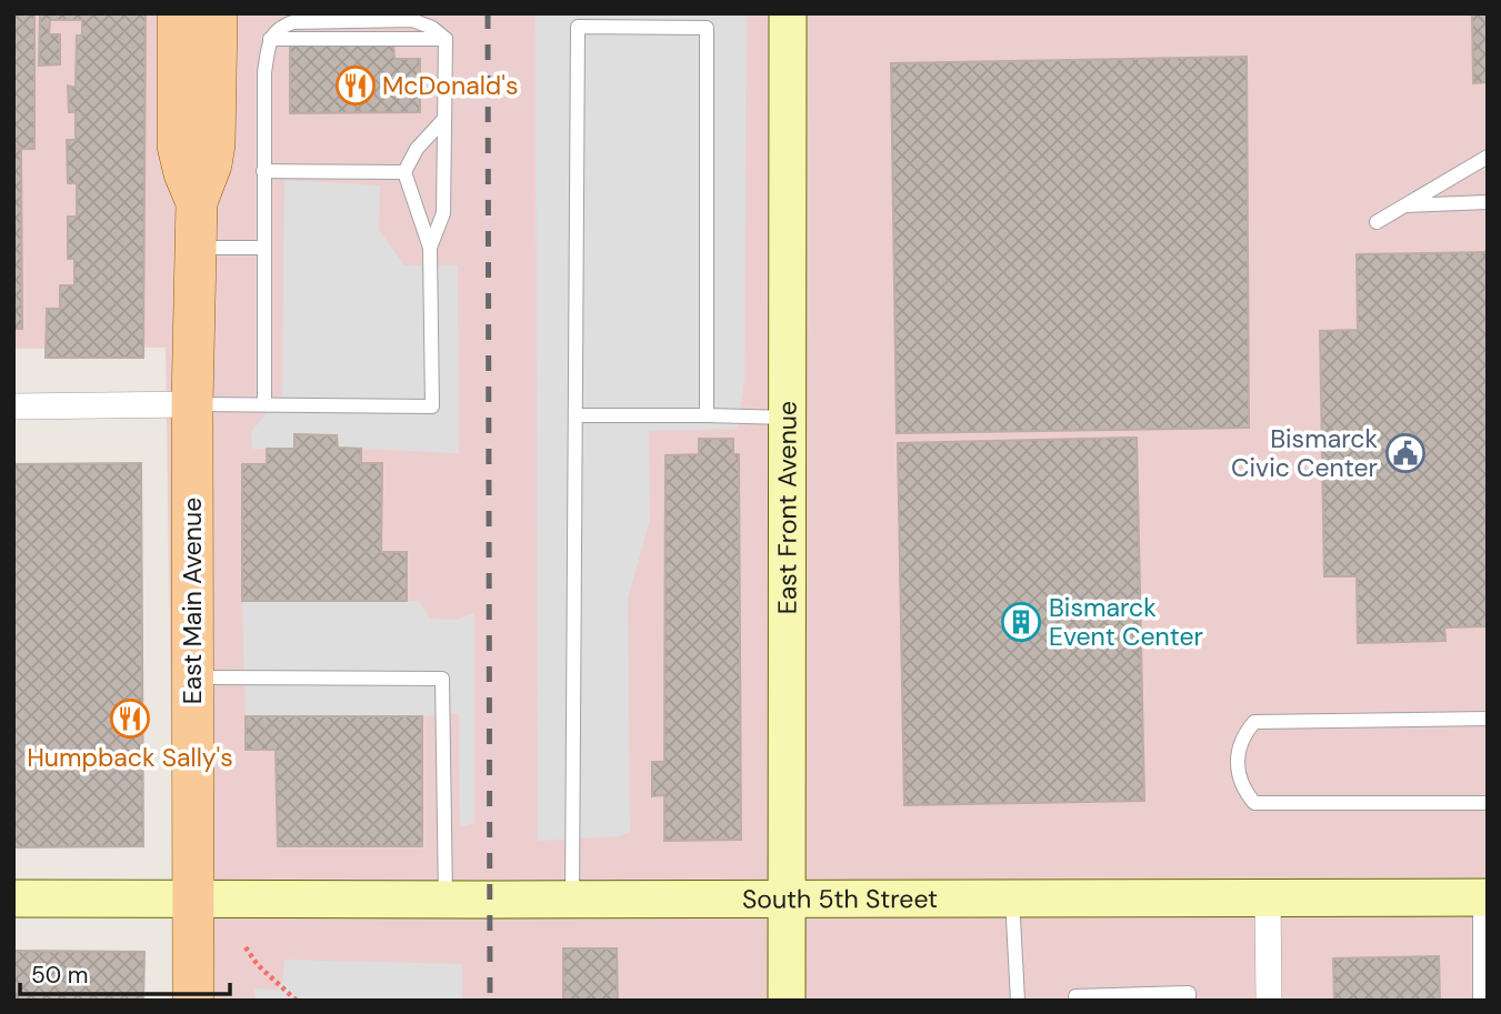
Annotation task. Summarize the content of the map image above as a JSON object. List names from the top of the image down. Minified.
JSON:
{"streets":{"main road":["East Main Avenue"],"street":["East Front Avenue","South 5th Street"]},"crossings":[["East Front Avenue","South 5th Street"],["East Main Avenue","South 5th Street"]],"places":{"restaurant":["McDonald's","Humpback Sally's"],"public building":["Bismarck Civic Center"],"building":["Bismarck Event Center"]},"scale_bar":"50 m"}
